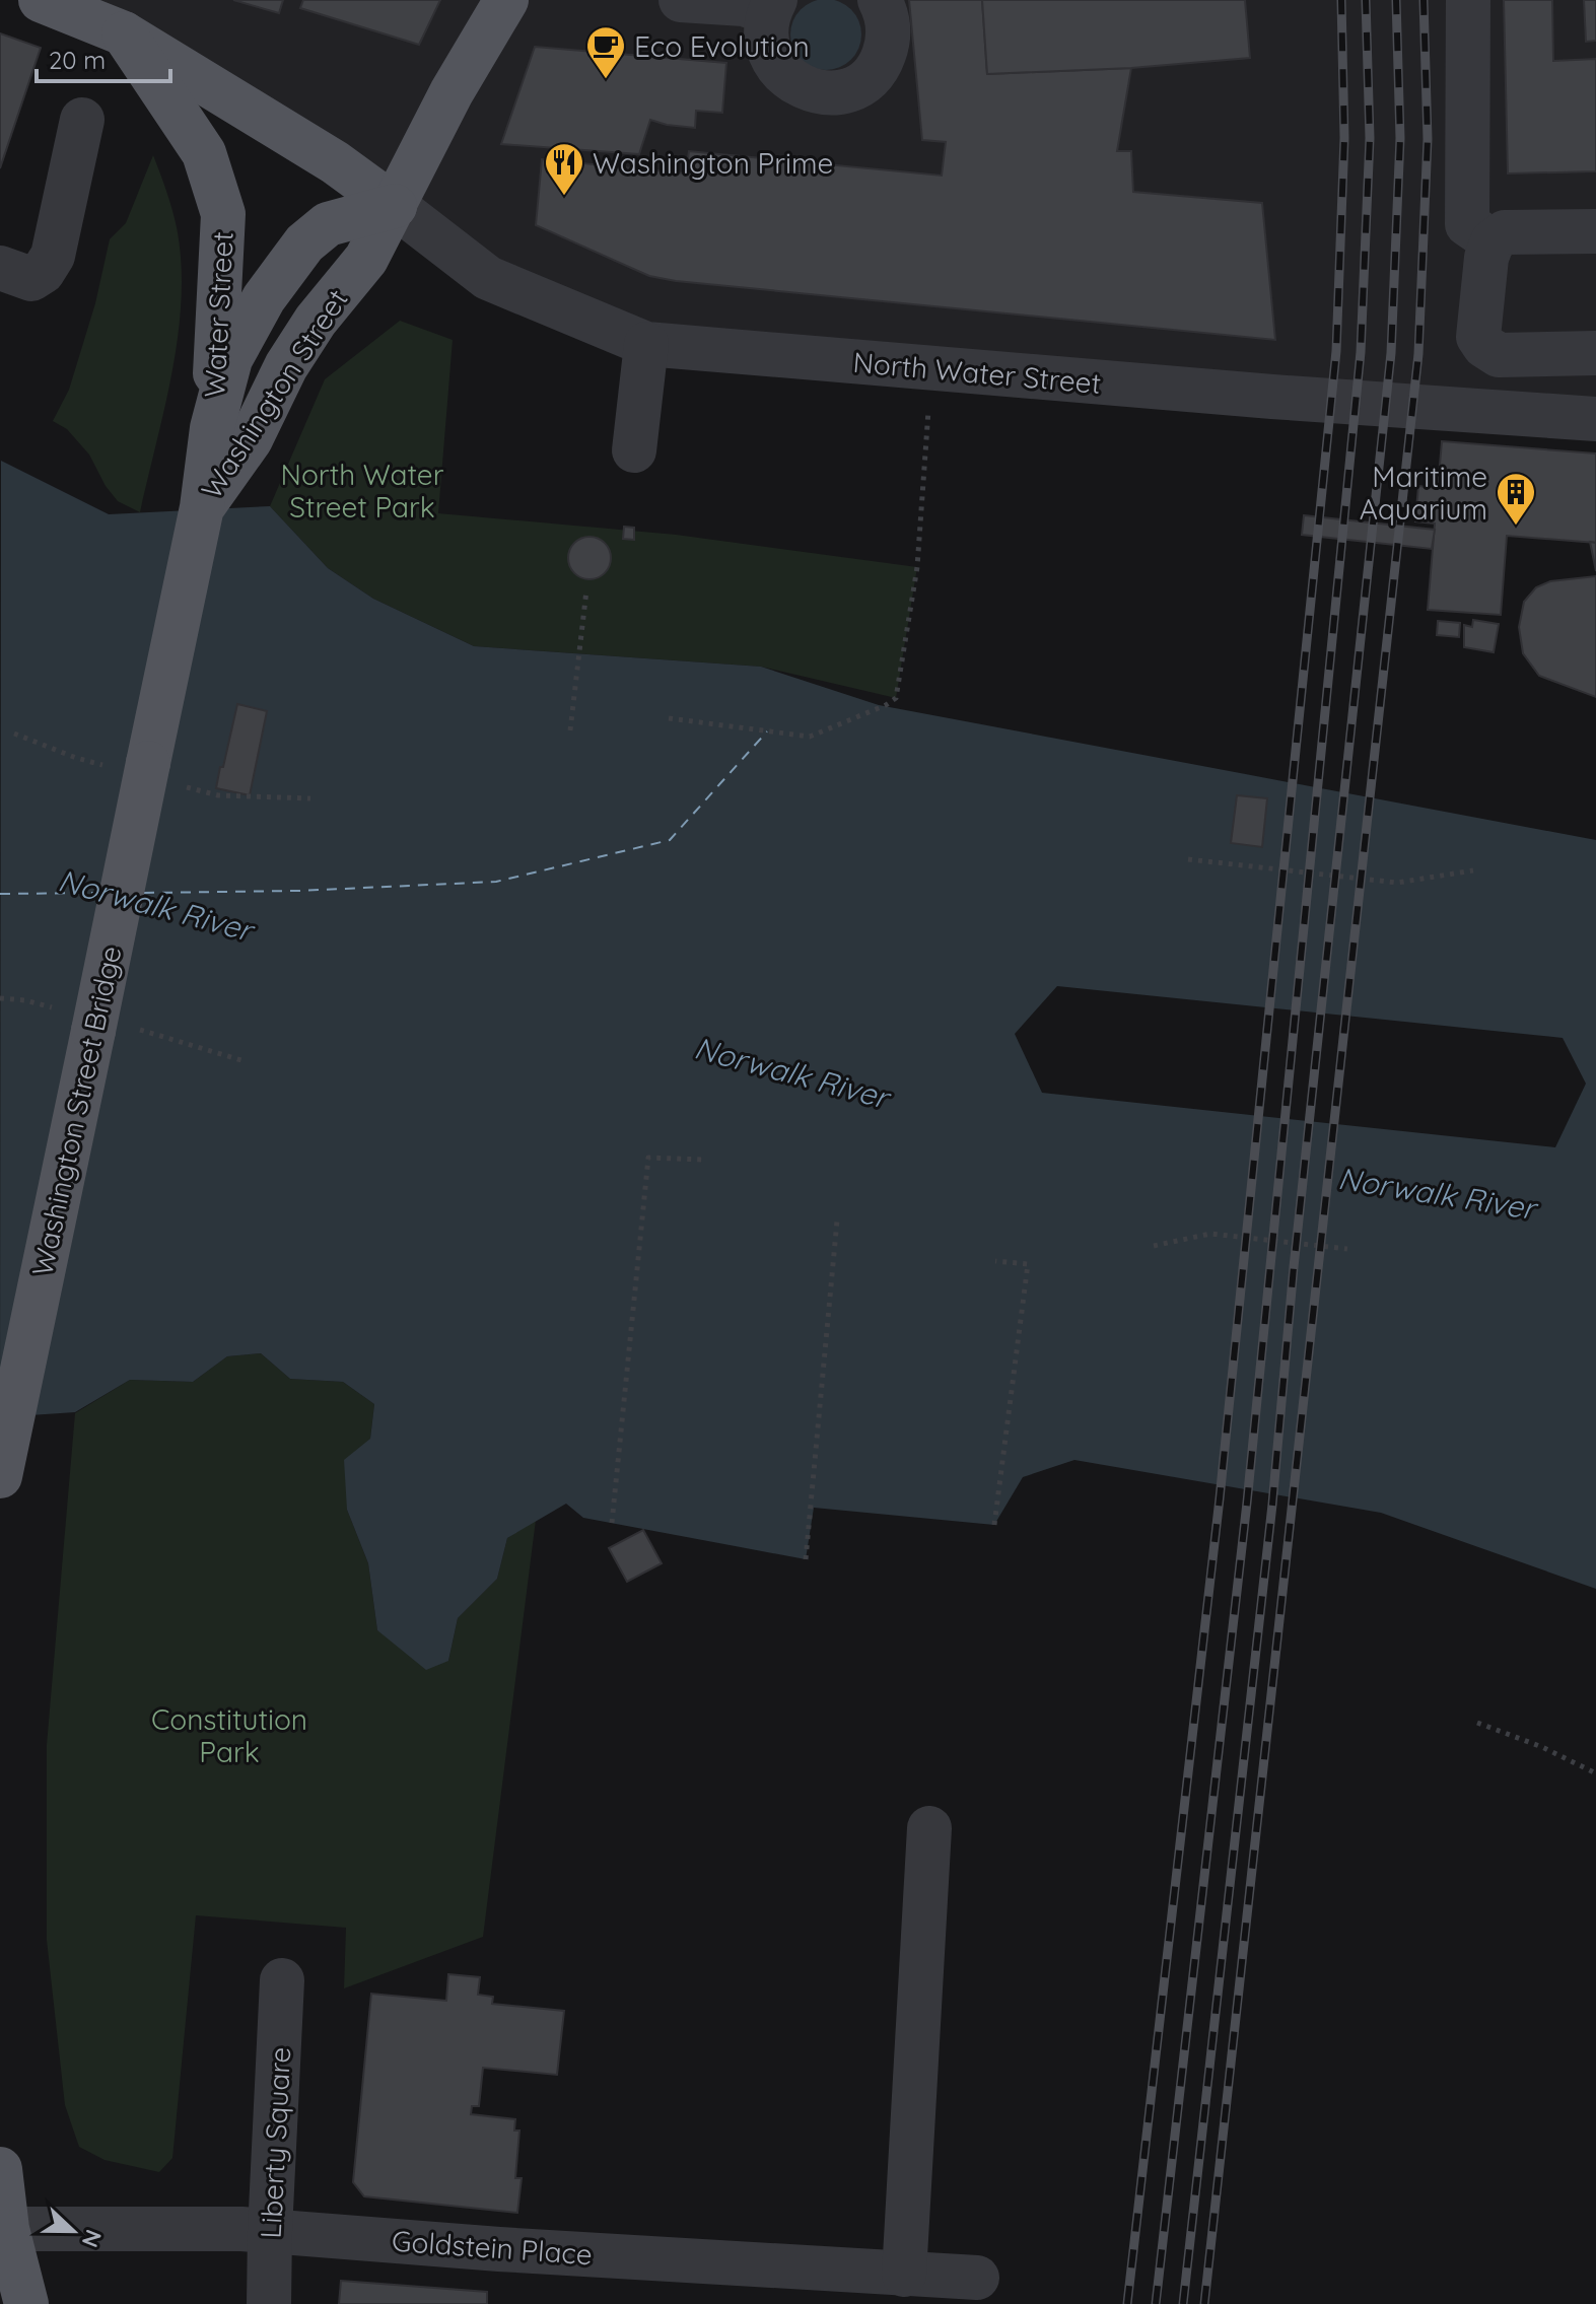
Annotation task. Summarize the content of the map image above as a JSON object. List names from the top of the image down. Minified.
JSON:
{"streets":{"main road":["Water Street","Washington Street","Washington Street Bridge"],"street":["North Water Street","Liberty Square","Goldstein Place"]},"crossings":[["Water Street","Washington Street"],["North Water Street","Washington Street"],["Washington Street","Washington Street Bridge"],["Liberty Square","Goldstein Place"]],"water":["Norwalk River"],"parks":["North Water Street Park","Constitution Park"],"places":{"cafe":["Eco Evolution"],"restaurant":["Washington Prime"],"building":["Maritime Aquarium"]},"scale_bar":"20 m","north":"right"}
